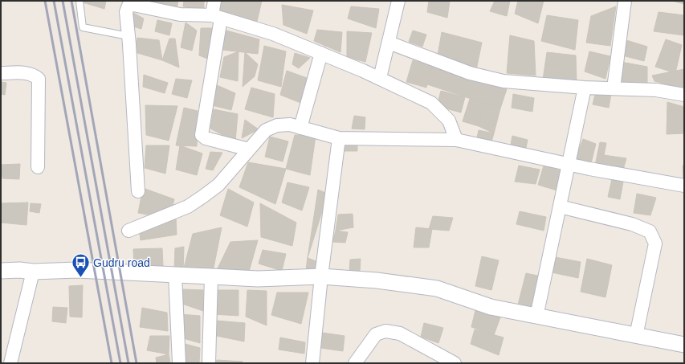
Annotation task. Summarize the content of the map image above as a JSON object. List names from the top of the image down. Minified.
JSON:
{"places":{"bus stop":["Gudru road"]}}
